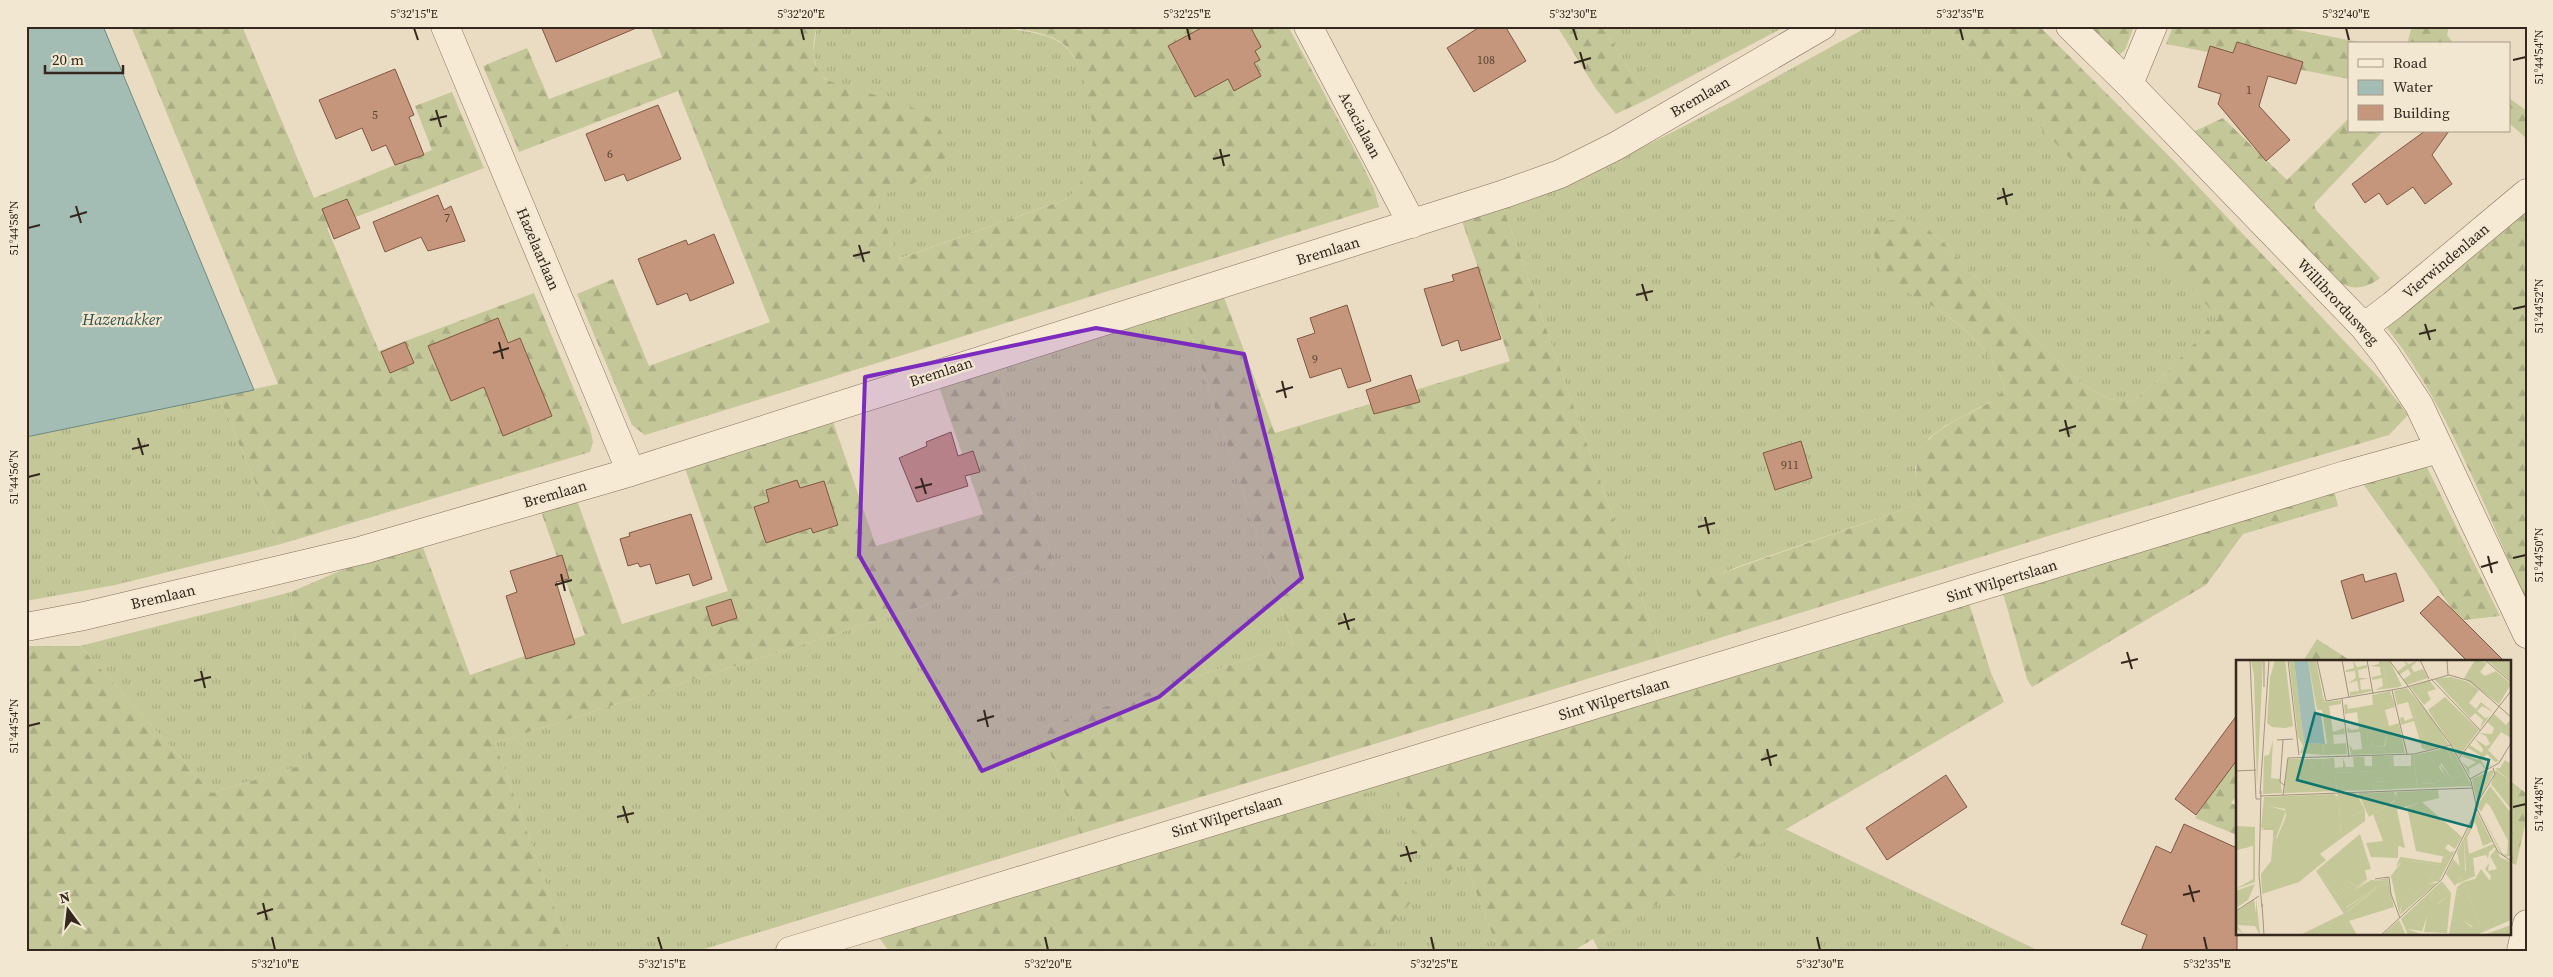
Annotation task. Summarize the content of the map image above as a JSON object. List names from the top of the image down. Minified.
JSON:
{"streets":{"street":["Bremlaan","Acacialaan","Hazelaarlaan","Vierwindenlaan","Willibrordusweg","Sint Wilpertslaan"]},"crossings":[["Bremlaan","Acacialaan"],["Bremlaan","Hazelaarlaan"],["Vierwindenlaan","Willibrordusweg"],["Willibrordusweg","Sint Wilpertslaan"]],"water":["Hazenakker"],"house_numbers":["108","1","5","6","7","9","911"],"legend":["Road","Water","Building"],"scale_bar":"20 m","north":"top","coordinates":["5°32'15\"E","5°32'20\"E","5°32'25\"E","5°32'30\"E","5°32'35\"E","5°32'40\"E","51°44'54\"N","51°44'58\"N","51°44'52\"N","51°44'56\"N","51°44'50\"N","51°44'48\"N","5°32'10\"E"]}
